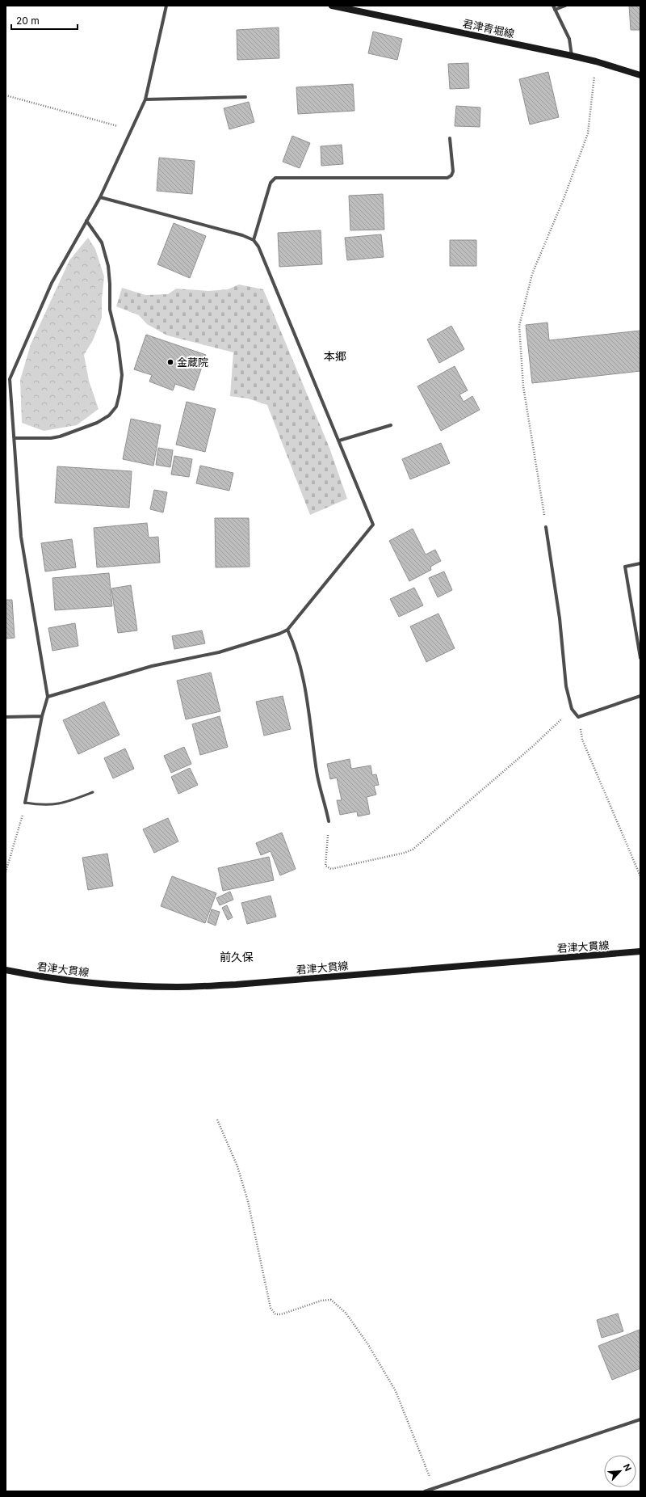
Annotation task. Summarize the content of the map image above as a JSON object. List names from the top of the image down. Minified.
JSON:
{"streets":{"main road":["君津青堀線","君津大貫線"]},"districts":["本郷","前久保"],"places":["金蔵院"],"scale_bar":"20 m","north":"top right"}
